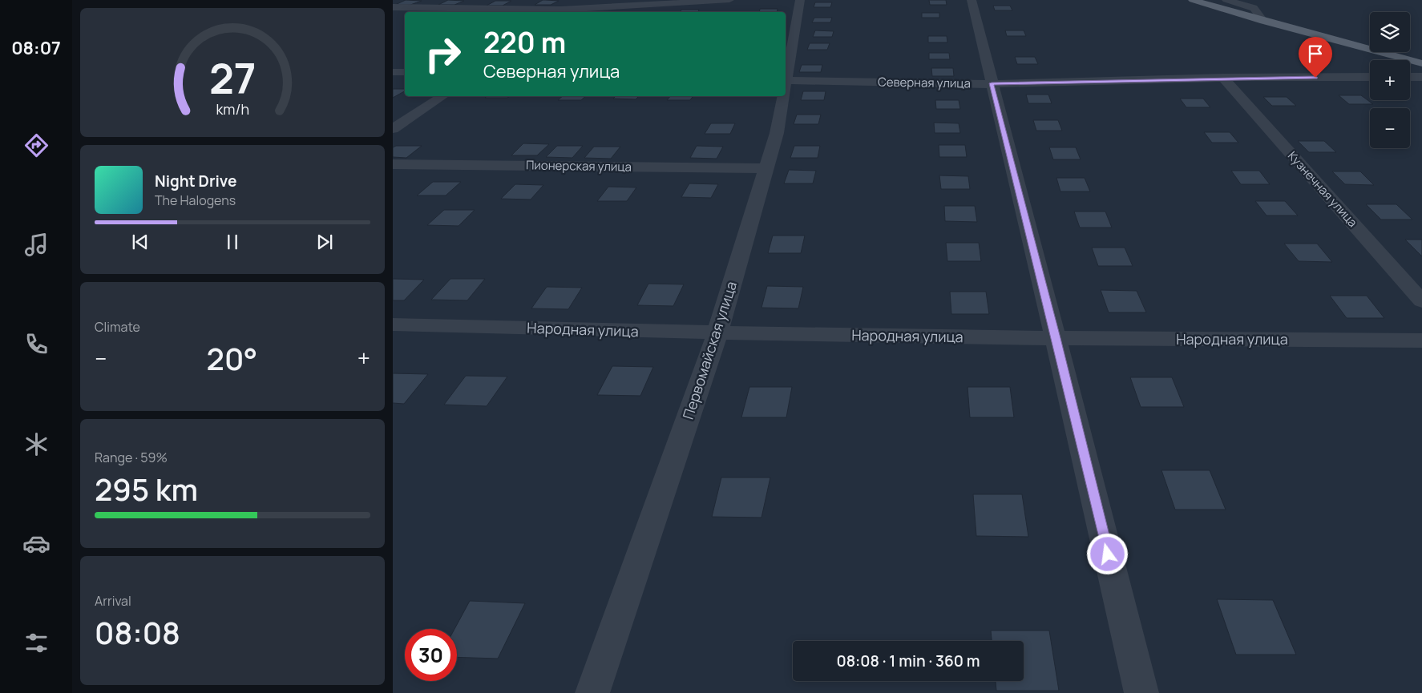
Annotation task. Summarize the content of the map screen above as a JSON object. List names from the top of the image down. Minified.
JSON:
{"streets":{"street":["Северная улица","Пионерская улица","Кузнечная улица","Народная улица","Первомайская улица"]},"crossings":[["Северная улица","Кузнечная улица"],["Пионерская улица","Первомайская улица"],["Народная улица","Первомайская улица"]],"page":{"tabs":"08:07","map_buttons":["+","−"],"turn":["220 m","Северная улица"],"song":["Night Drive","The Halogens"],"tile":["Climate",["Range · 59%","295 km"],["Arrival","08:08"]],"heat":["−","20°","+"],"limit":"30","trip":"08:08 · 1 min · 360 m","gauge":["27","km/h"]}}
